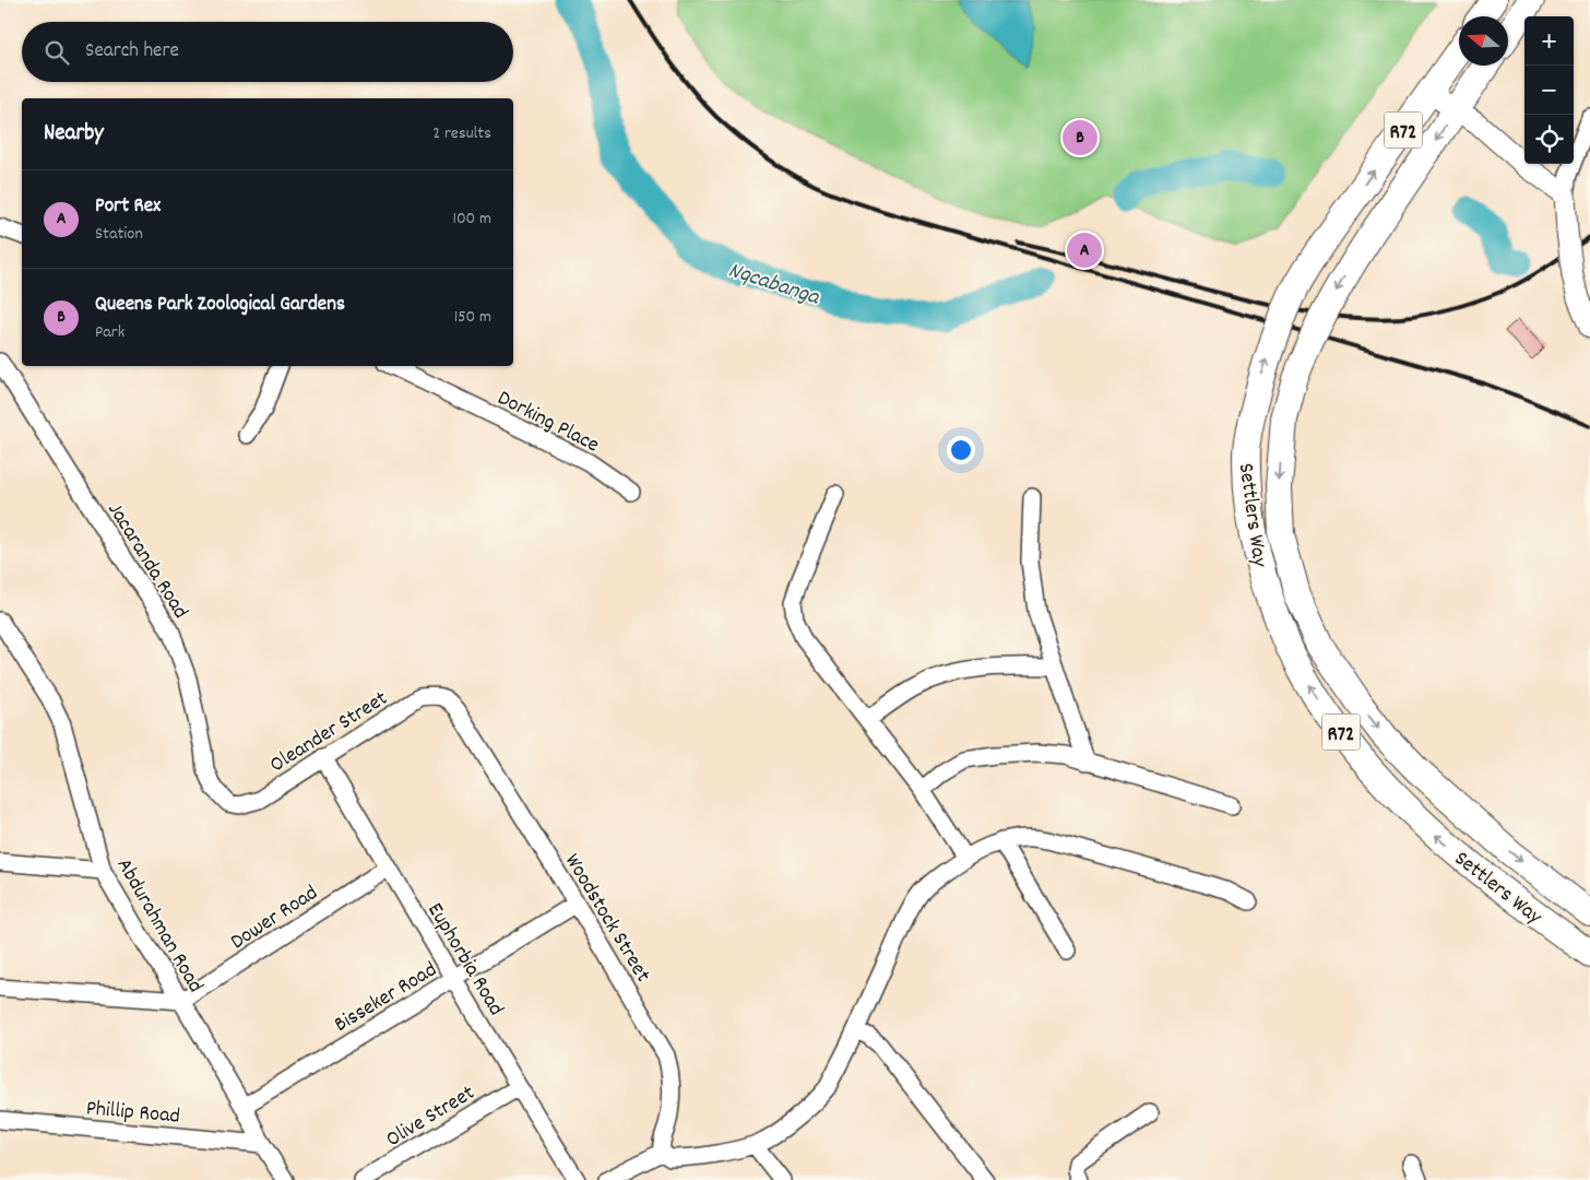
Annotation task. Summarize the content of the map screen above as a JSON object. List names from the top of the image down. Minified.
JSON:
{"streets":{"main road":["R72","Settlers Way"],"street":["Dorking Place","Jacaranda Road","Oleander Street","Dower Road","Woodstock Street","Abdurahman Road","Euphorbia Road","Bisseker Road","Phillip Road","Olive Street"]},"crossings":[["Jacaranda Road","Oleander Street"],["Oleander Street","Woodstock Street"],["Oleander Street","Euphorbia Road"],["Dower Road","Abdurahman Road"],["Dower Road","Euphorbia Road"],["Woodstock Street","Bisseker Road"],["Abdurahman Road","Bisseker Road"],["Abdurahman Road","Phillip Road"],["Euphorbia Road","Bisseker Road"],["Euphorbia Road","Olive Street"]],"water":["Nqcabanga"],"north":"left","page":{"map_buttons":["+","−"],"search":"Search here","heading":["Nearby","2 results"],"pins":["B","A"],"list":[{"mark":"A","name":"Port Rex","note":"Station","value":"100 m"},{"mark":"B","name":"Queens Park Zoological Gardens","note":"Park","value":"150 m"}]}}
